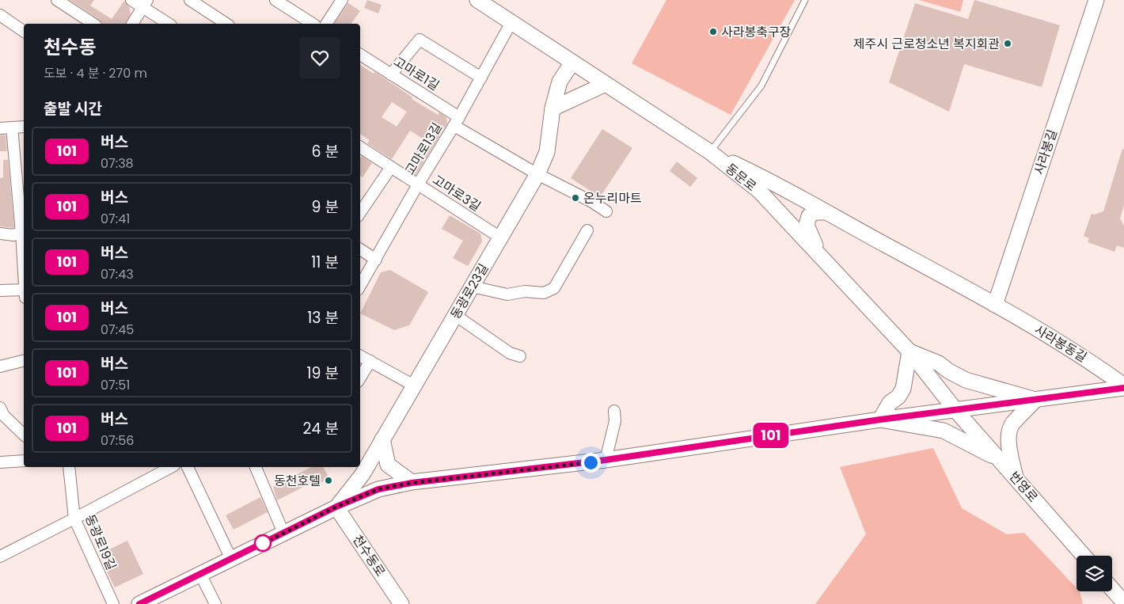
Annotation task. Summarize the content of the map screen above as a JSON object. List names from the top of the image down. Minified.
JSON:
{"streets":{"main road":["사라봉길","동문로","동광로23길","사라봉동길","번영로","천수동로"],"street":["고마로1길","고마로13길","고마로3길","동광로19길"]},"crossings":[["고마로1길","고마로13길"],["고마로1길","동광로23길"],["고마로13길","동문로"],["고마로13길","고마로3길"],["사라봉길","사라봉동길"],["동문로","동광로23길"],["동문로","사라봉동길"],["동문로","번영로"],["고마로3길","동광로23길"],["동광로23길","천수동로"]],"places":["사라봉축구장","제주시 근로청소년 복지회관","온누리마트","동천호텔"],"lines":["bus line 101"],"page":{"on_map":"101","heading":[["천수동","도보 · 4 분 · 270 m"],"출발 시간"],"list":[{"mark":"101","name":"버스","note":"07:38","value":"6 분"},{"mark":"101","name":"버스","note":"07:41","value":"9 분"},{"mark":"101","name":"버스","note":"07:43","value":"11 분"},{"mark":"101","name":"버스","note":"07:45","value":"13 분"},{"mark":"101","name":"버스","note":"07:51","value":"19 분"},{"mark":"101","name":"버스","note":"07:56","value":"24 분"}]}}
